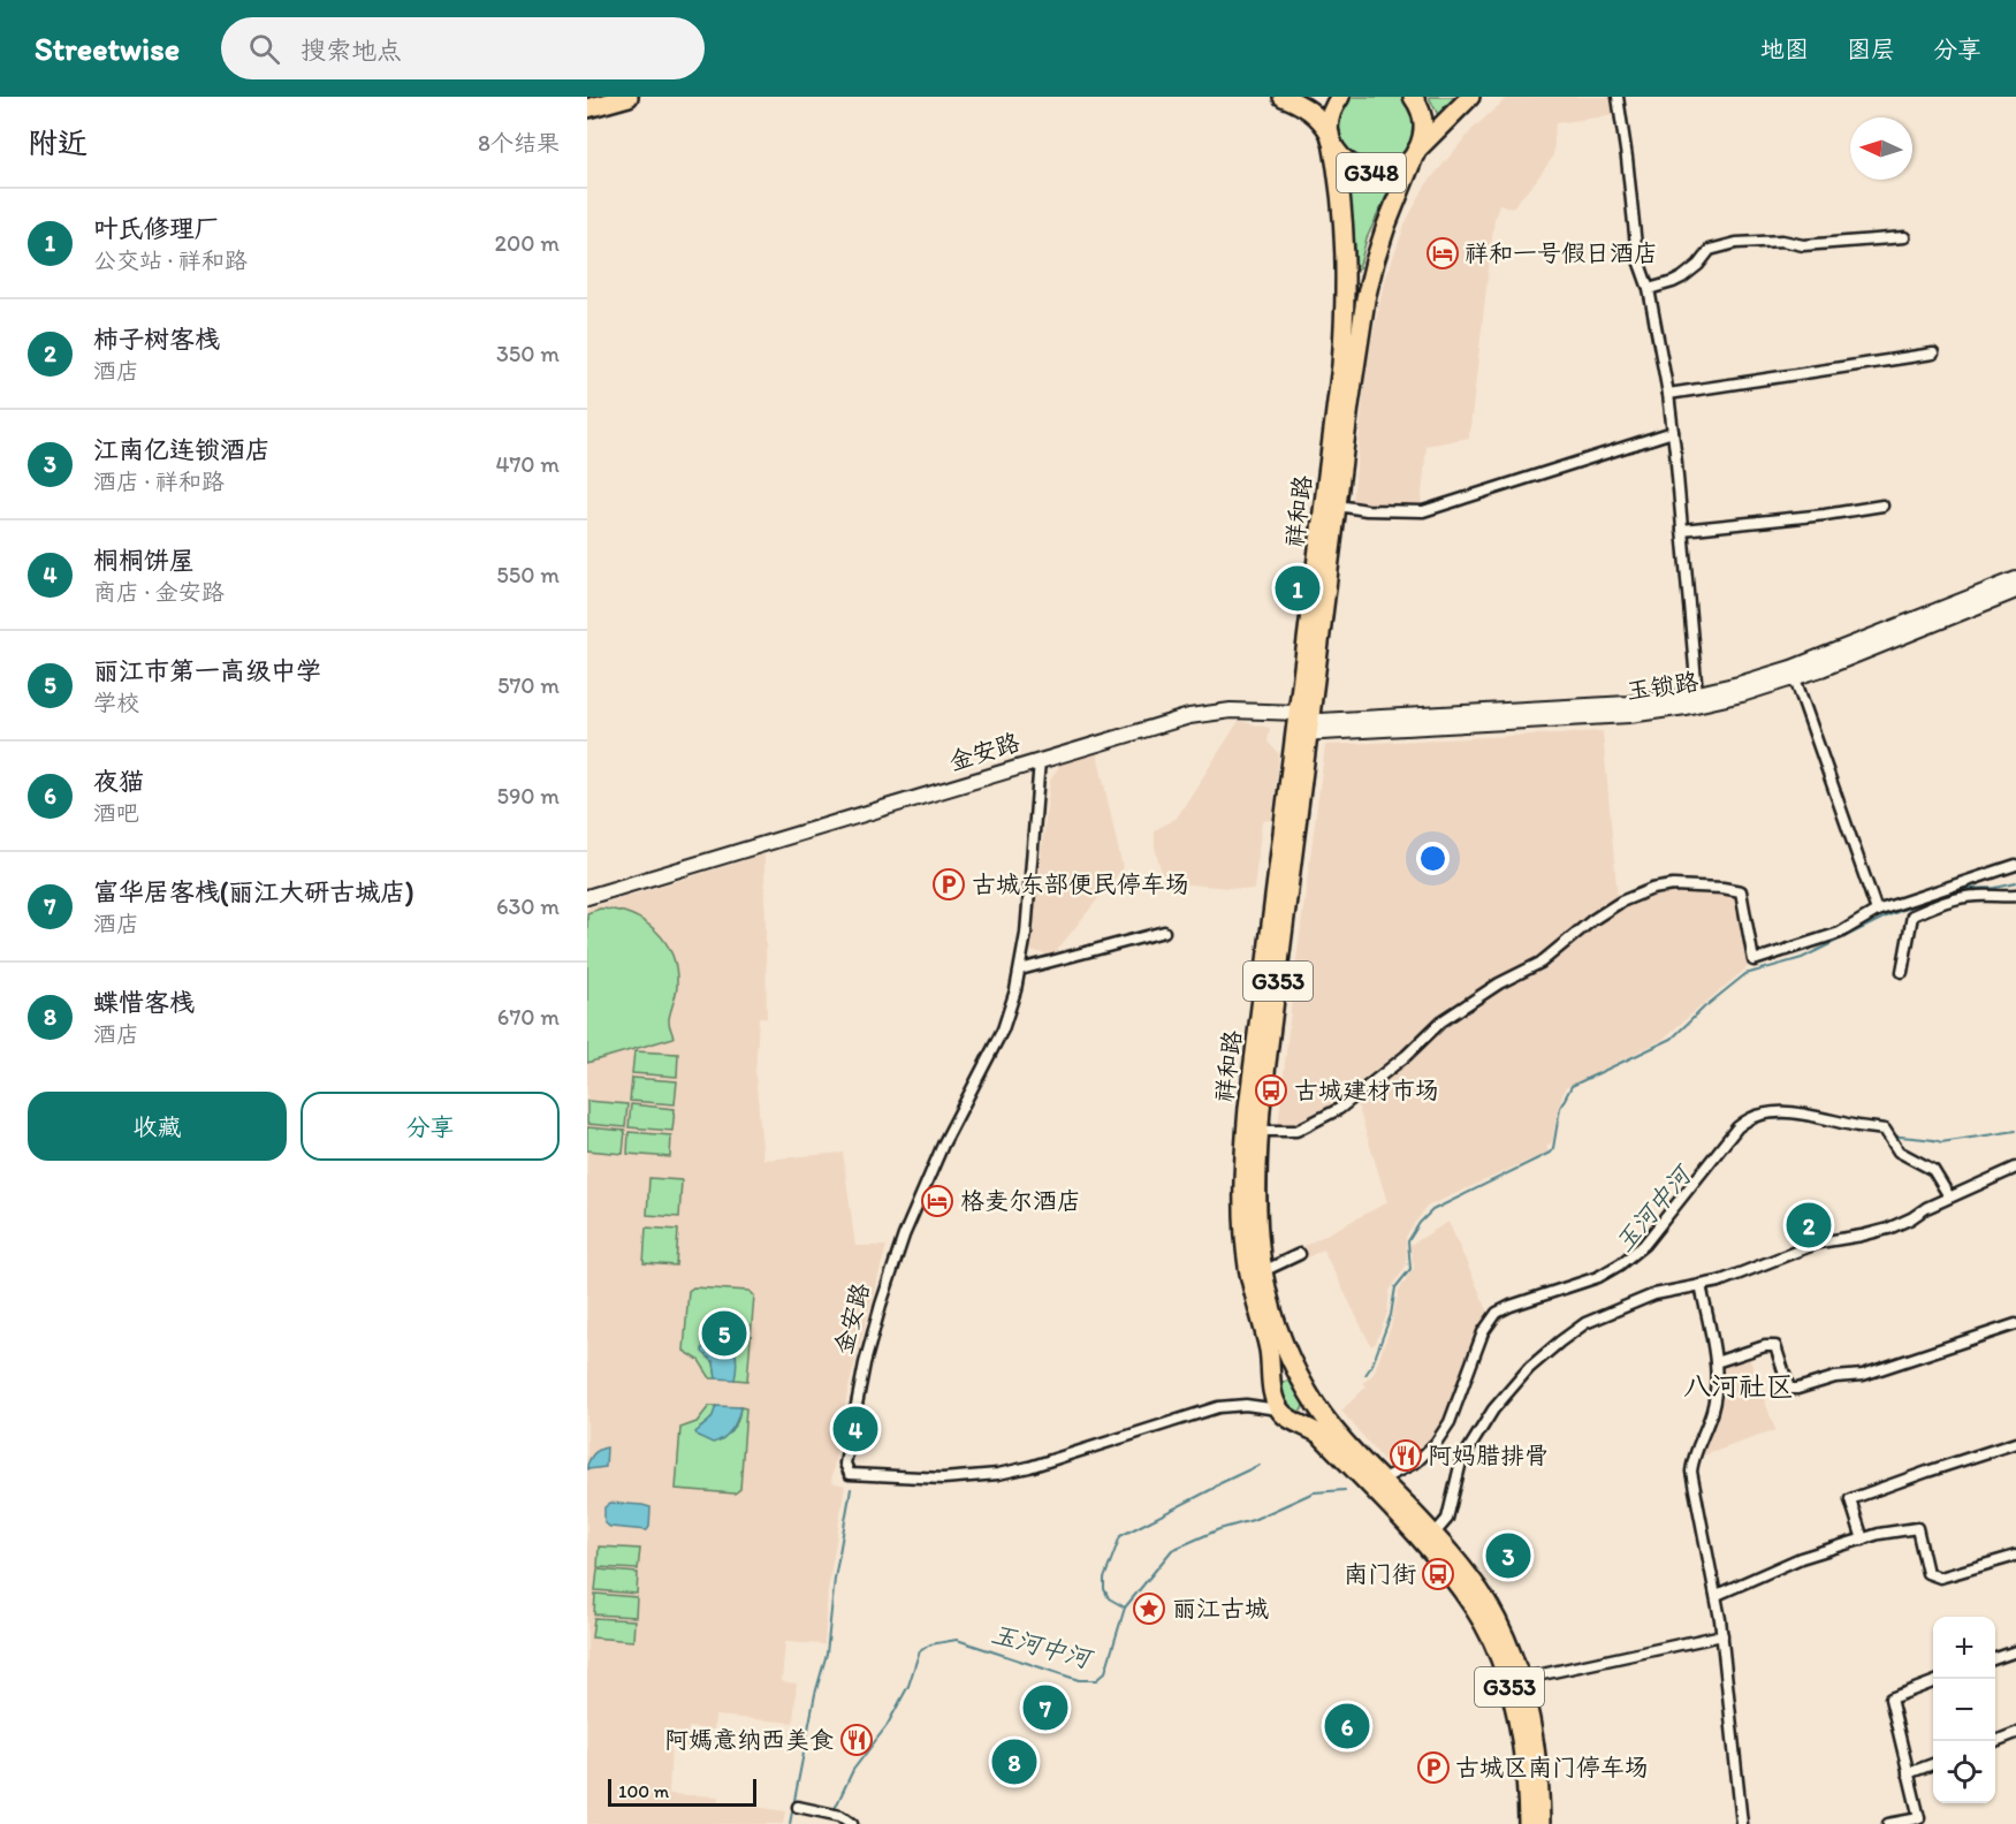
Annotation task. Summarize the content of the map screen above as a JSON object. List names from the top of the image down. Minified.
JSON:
{"streets":{"highway":["G348","祥和路","G353"],"street":["玉锁路","金安路"]},"crossings":[["G348","祥和路"],["祥和路","玉锁路"],["祥和路","金安路"],["祥和路","G353"],["玉锁路","金安路"],["金安路","G353"]],"districts":["八河社区"],"water":["玉河中河"],"places":{"hotel":["祥和一号假日酒店","格麦尔酒店"],"parking":["古城东部便民停车场","古城区南门停车场"],"bus stop":["古城建材市场","南门街"],"restaurant":["阿妈腊排骨","阿媽意纳西美食"],"place":["丽江古城"]},"scale_bar":"100 m","north":"left","page":{"header":"Streetwise","search":"搜索地点","nav":["地图","图层","分享"],"heading":["附近","8个结果"],"list":[{"mark":"1","name":"叶氏修理厂","note":"公交站 · 祥和路","value":"200 m"},{"mark":"2","name":"柿子树客栈","note":"酒店","value":"350 m"},{"mark":"3","name":"江南亿连锁酒店","note":"酒店 · 祥和路","value":"470 m"},{"mark":"4","name":"桐桐饼屋","note":"商店 · 金安路","value":"550 m"},{"mark":"5","name":"丽江市第一高级中学","note":"学校","value":"570 m"},{"mark":"6","name":"夜猫","note":"酒吧","value":"590 m"},{"mark":"7","name":"富华居客栈(丽江大研古城店)","note":"酒店","value":"630 m"},{"mark":"8","name":"蝶惜客栈","note":"酒店","value":"670 m"}],"pins":["1","2","5","4","3","7","6","8"],"buttons":["收藏","分享"],"map_buttons":["+","−"],"scale":"100 m"}}
